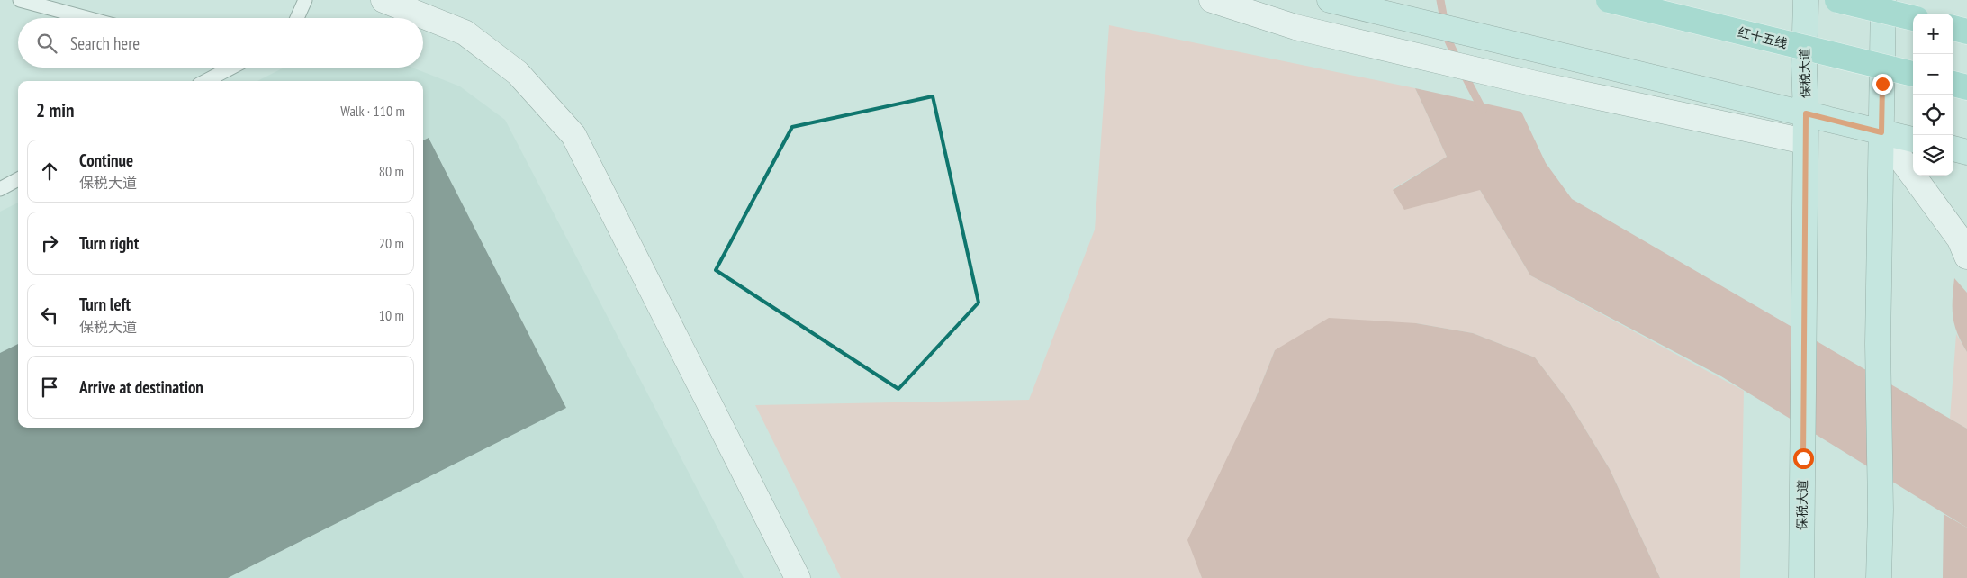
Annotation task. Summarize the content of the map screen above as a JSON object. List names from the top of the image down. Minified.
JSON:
{"streets":{"main road":["红十五线","保税大道"]},"page":{"map_buttons":["+","−"],"search":"Search here","heading":["2 min","Walk · 110 m"],"list":[["Continue","保税大道","80 m"],["Turn right","20 m"],["Turn left","保税大道","10 m"],"Arrive at destination"]}}
